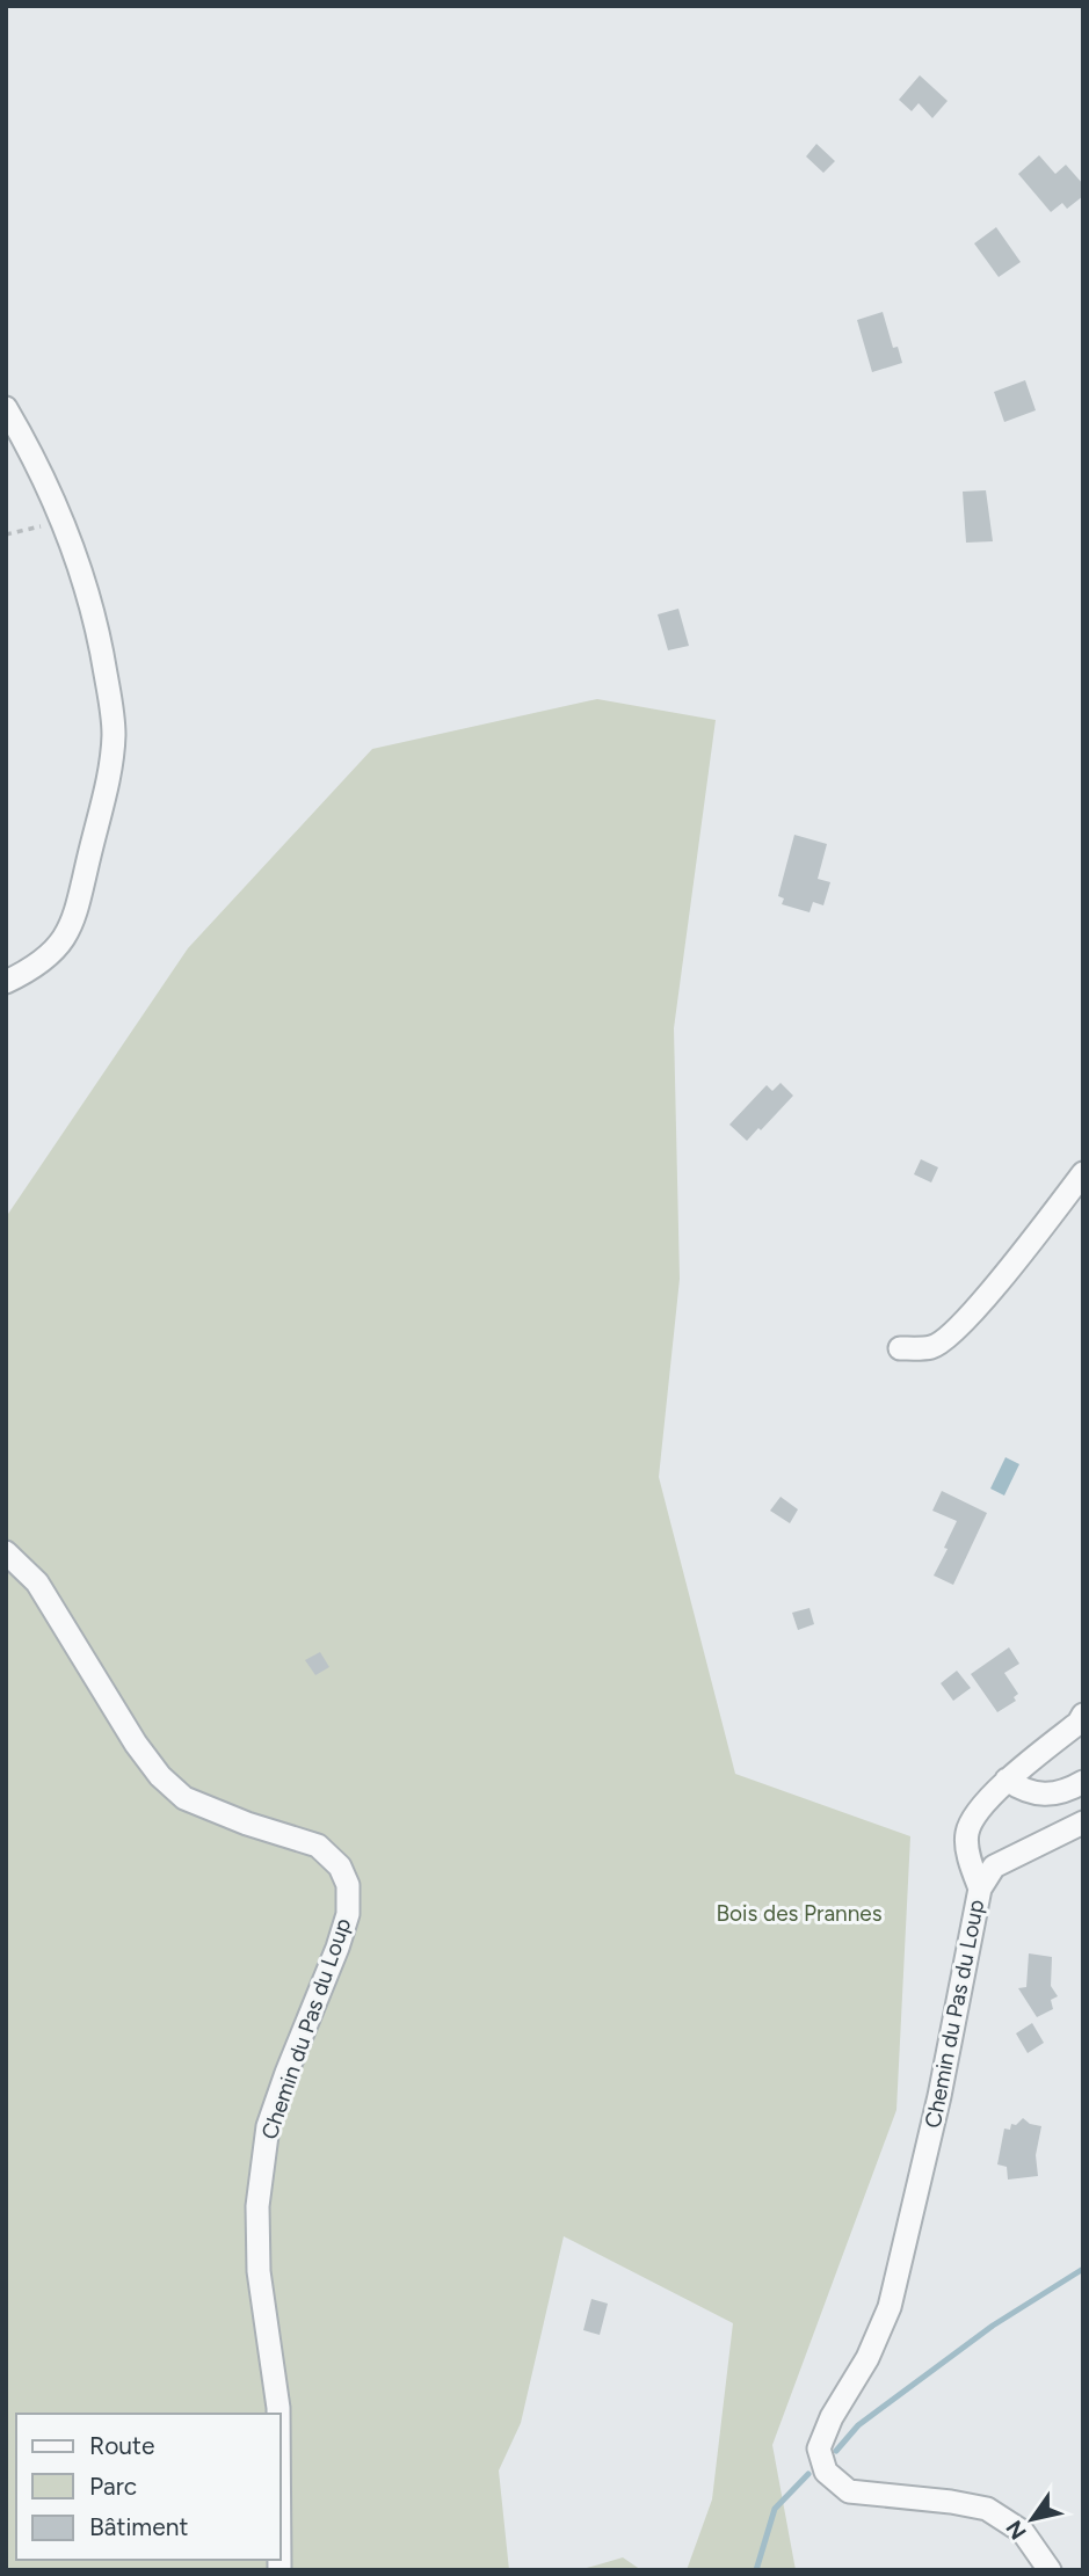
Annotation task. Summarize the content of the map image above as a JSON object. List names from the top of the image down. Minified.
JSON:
{"streets":{"street":["Chemin du Pas du Loup"]},"parks":["Bois des Prannes"],"legend":["Route","Parc","Bâtiment"],"north":"bottom left"}
